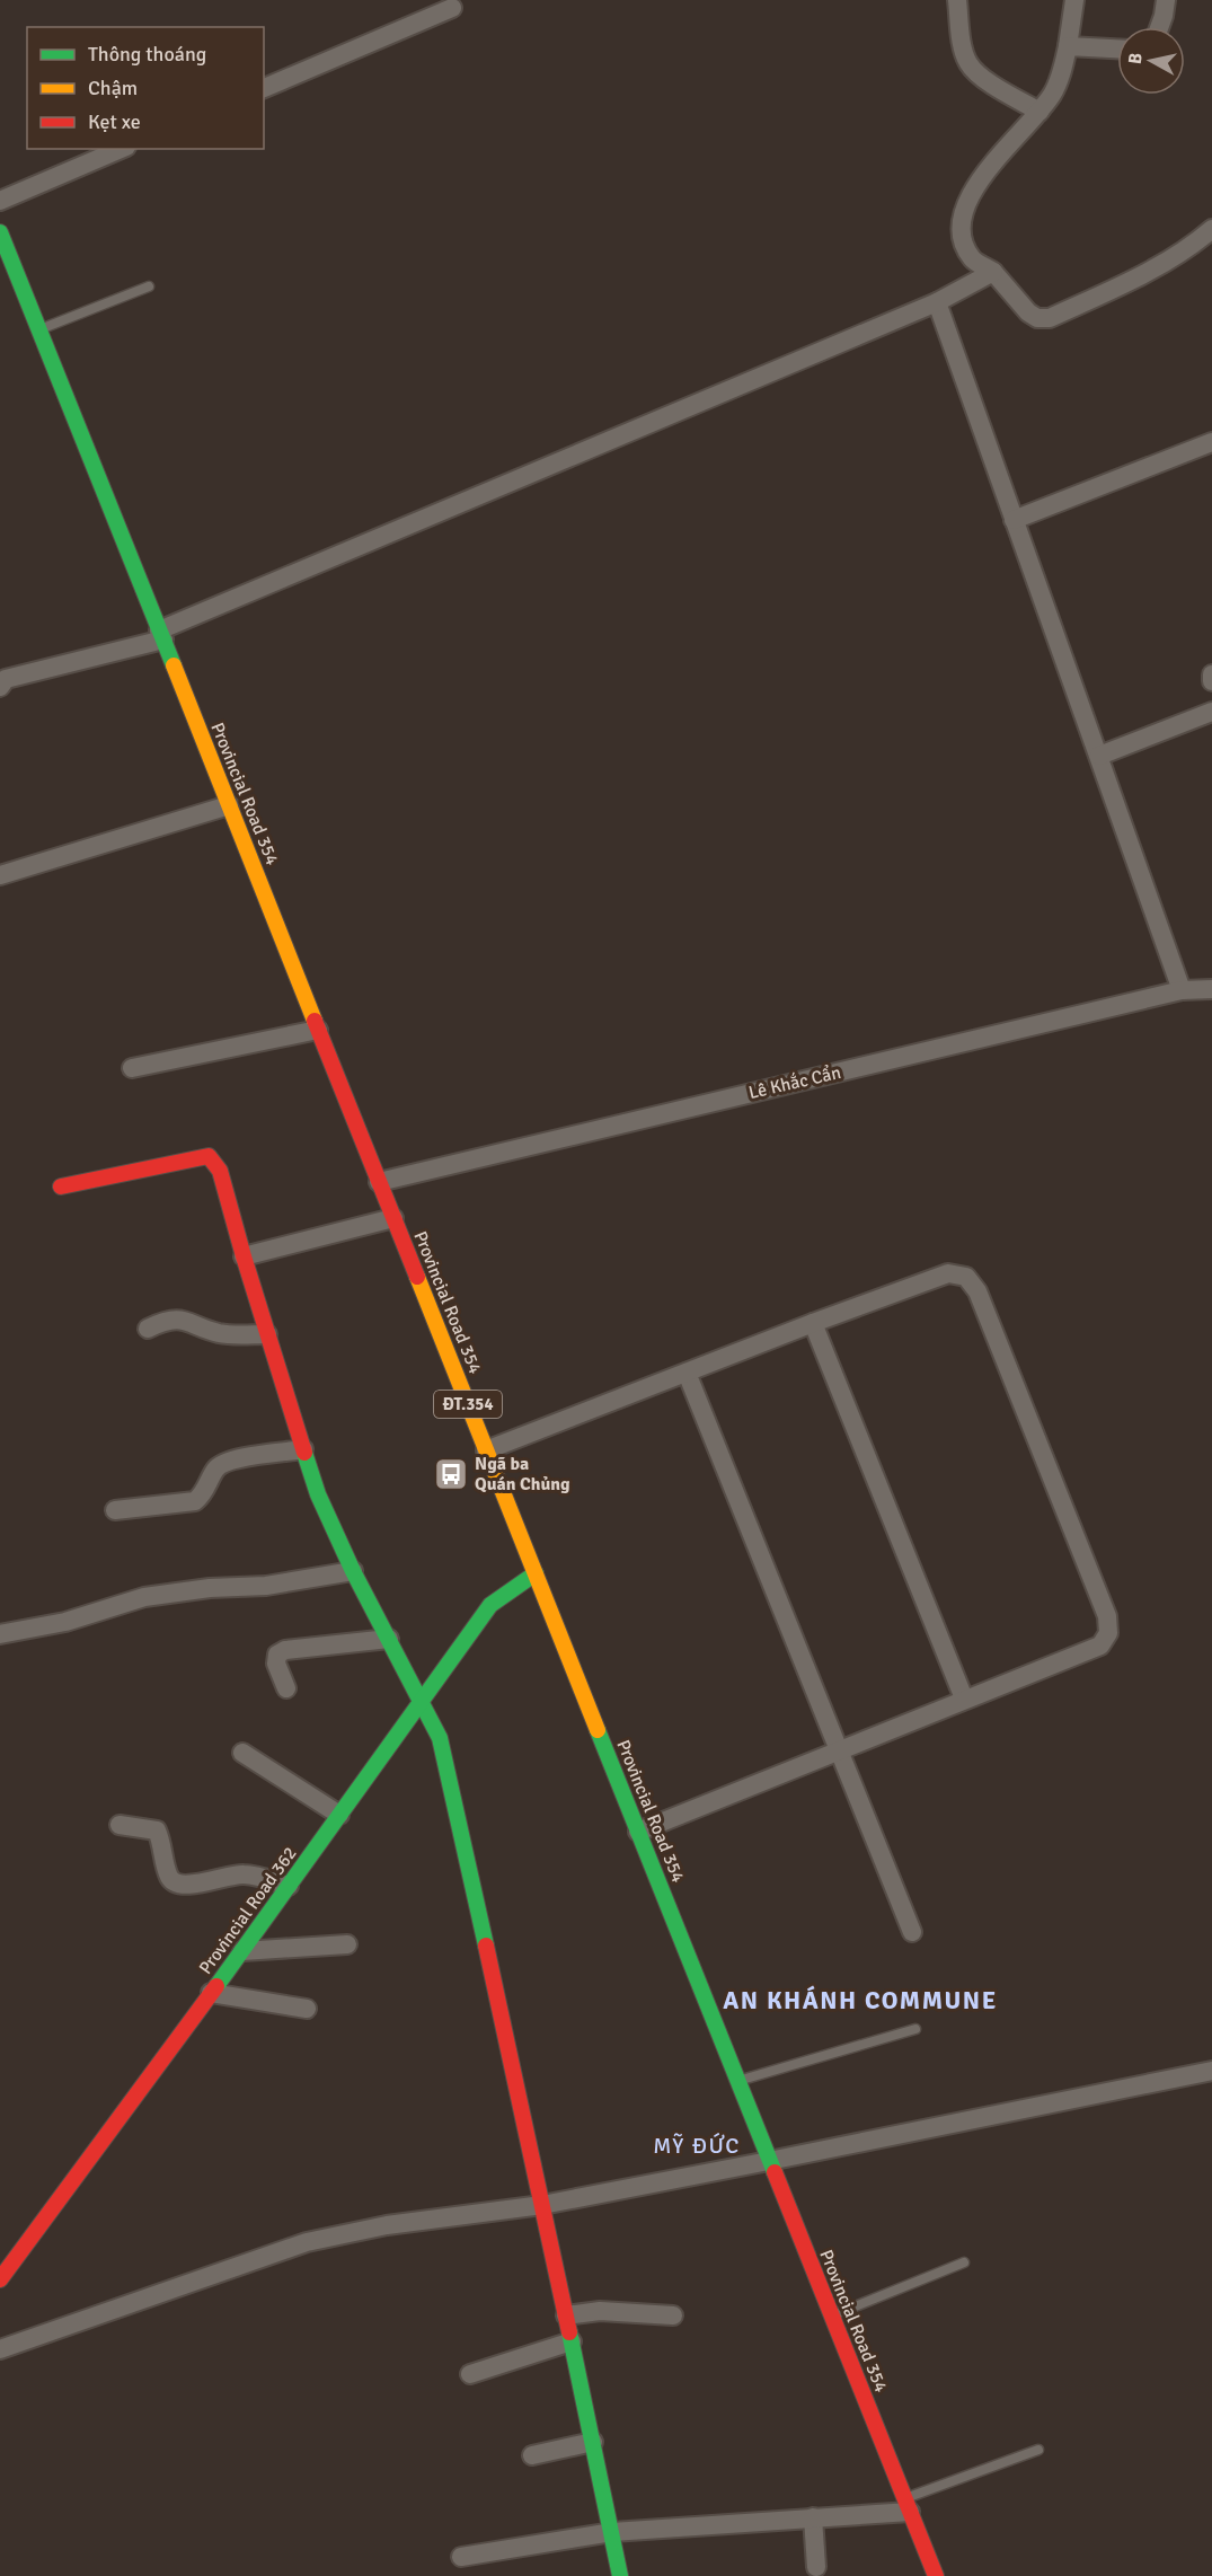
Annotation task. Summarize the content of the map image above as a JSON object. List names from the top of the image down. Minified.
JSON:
{"streets":{"main road":["Provincial Road 354","ĐT.354","Provincial Road 362"],"street":["Lê Khắc Cẩn"]},"crossings":[["Provincial Road 354","Lê Khắc Cẩn"],["Provincial Road 354","Provincial Road 362"]],"districts":["AN KHÁNH COMMUNE","MỸ ĐỨC"],"places":{"bus stop":["Ngã ba Quán Chủng"]},"legend":["Thông thoáng","Chậm","Kẹt xe"],"north":"left"}
